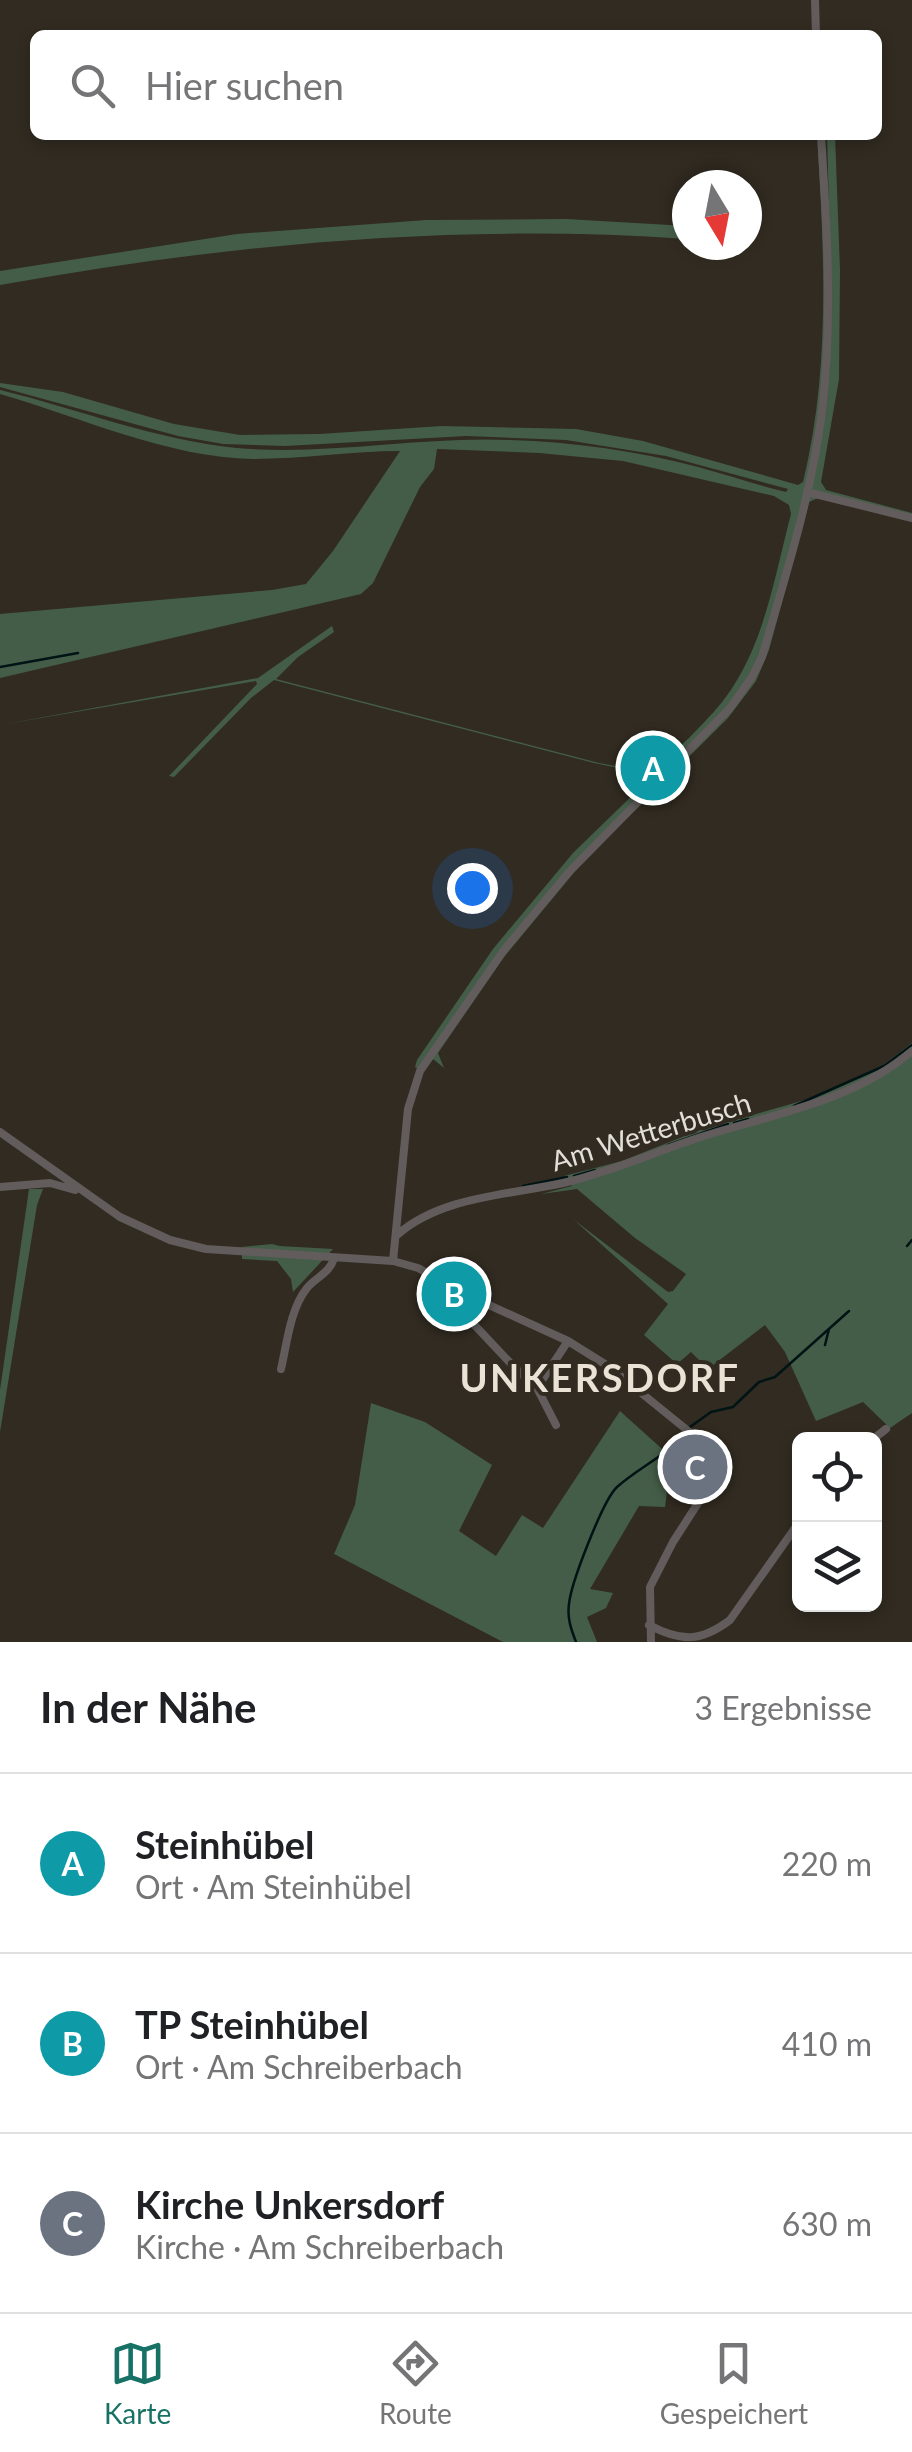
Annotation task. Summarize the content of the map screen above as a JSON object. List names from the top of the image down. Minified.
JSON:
{"streets":{"street":["Am Wetterbusch"]},"districts":["UNKERSDORF"],"north":"bottom","page":{"search":"Hier suchen","pins":["A","B","C"],"heading":["In der Nähe","3 Ergebnisse"],"list":[{"mark":"A","name":"Steinhübel","note":"Ort · Am Steinhübel","value":"220 m"},{"mark":"B","name":"TP Steinhübel","note":"Ort · Am Schreiberbach","value":"410 m"},{"mark":"C","name":"Kirche Unkersdorf","note":"Kirche · Am Schreiberbach","value":"630 m"}],"nav":["Karte","Route","Gespeichert"]}}
